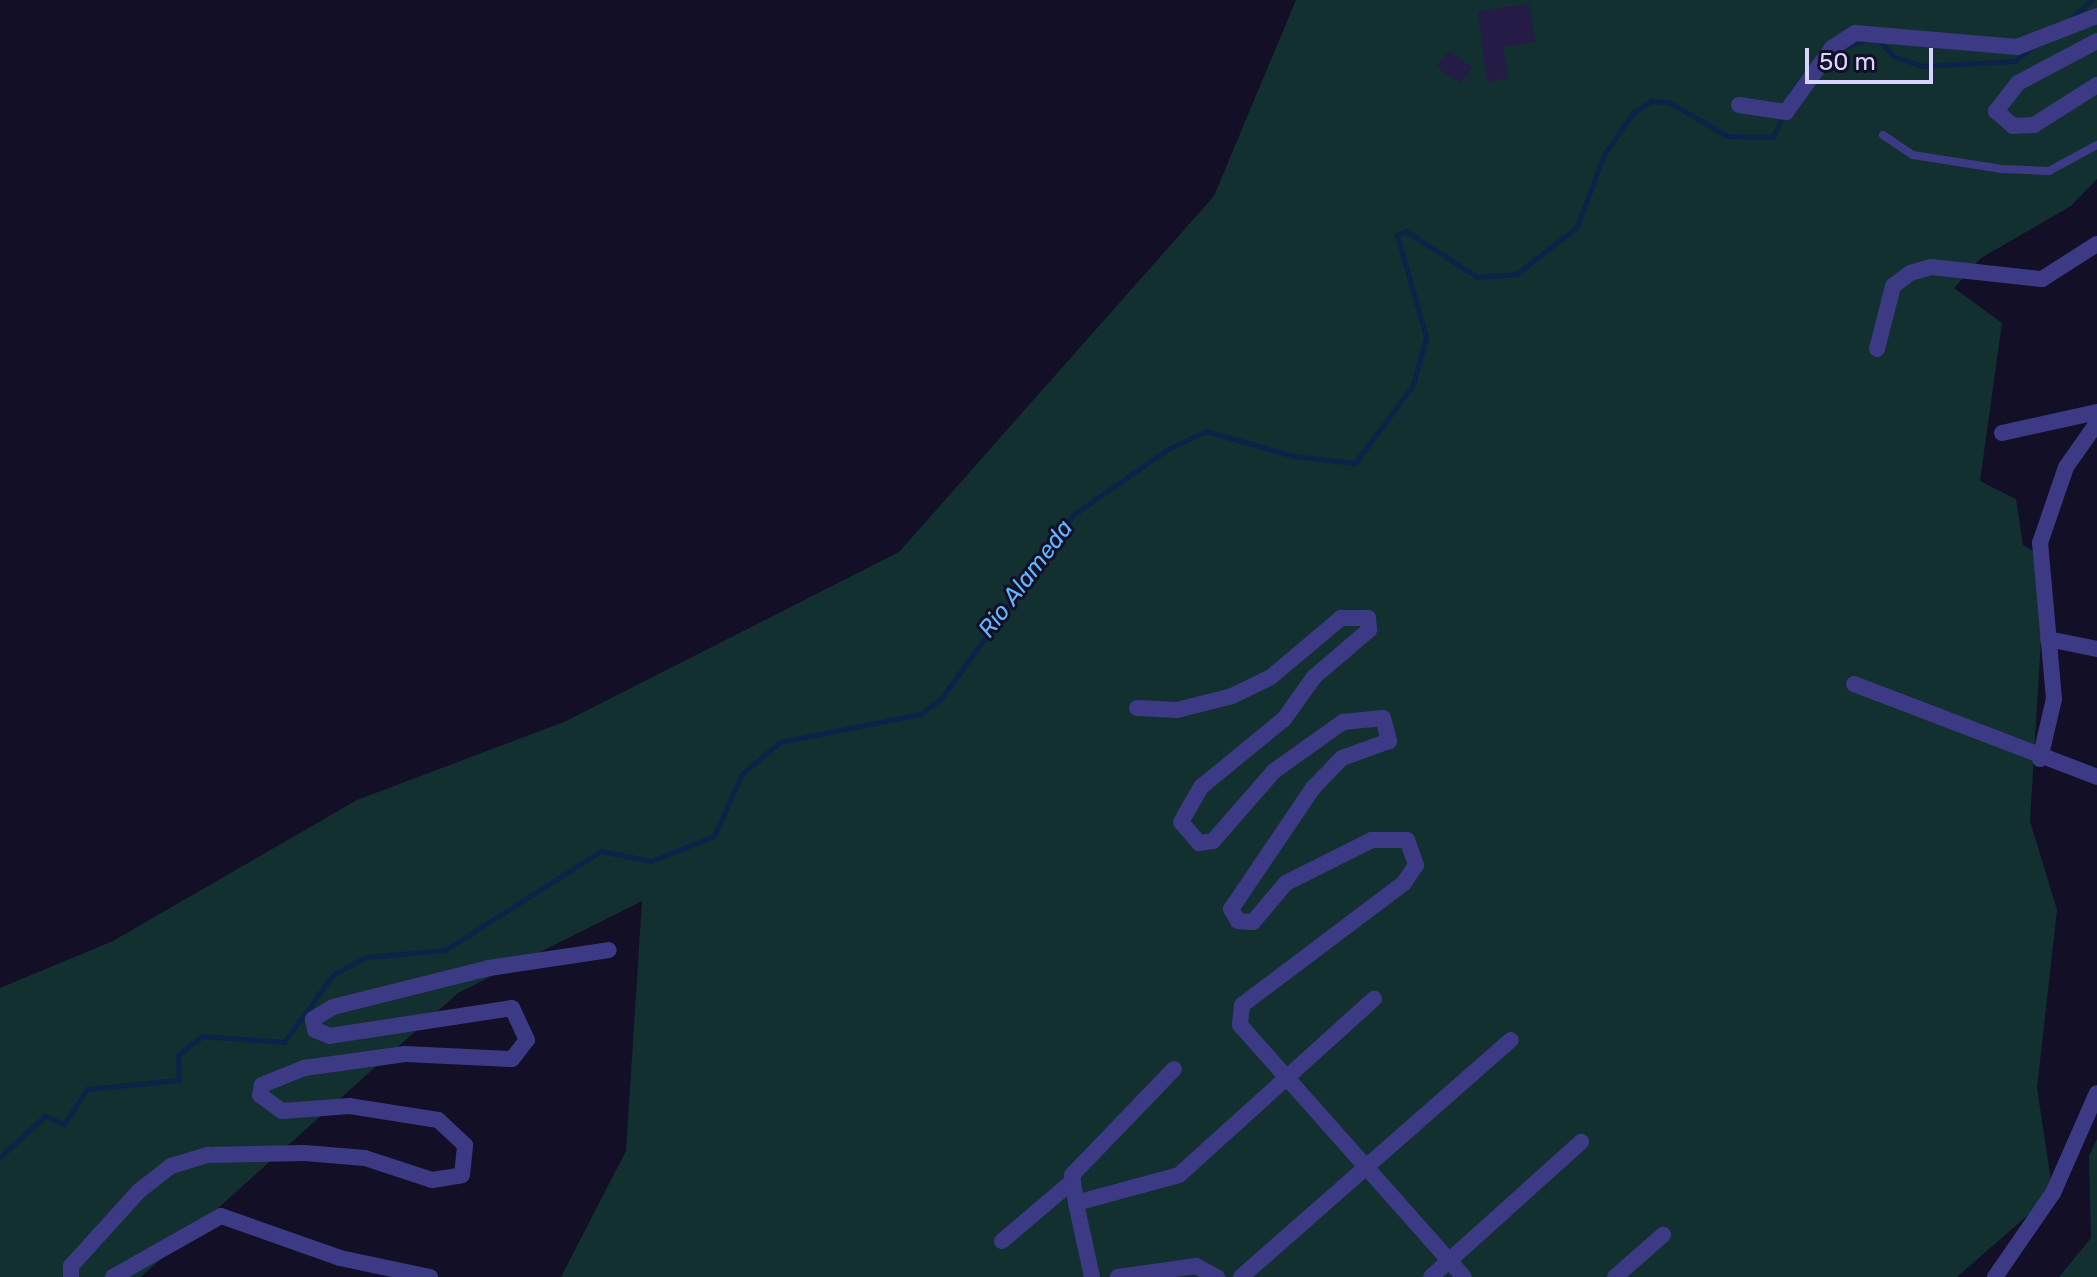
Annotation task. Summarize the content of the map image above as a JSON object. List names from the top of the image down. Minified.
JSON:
{"water":["Rio Alameda"],"scale_bar":"50 m"}
